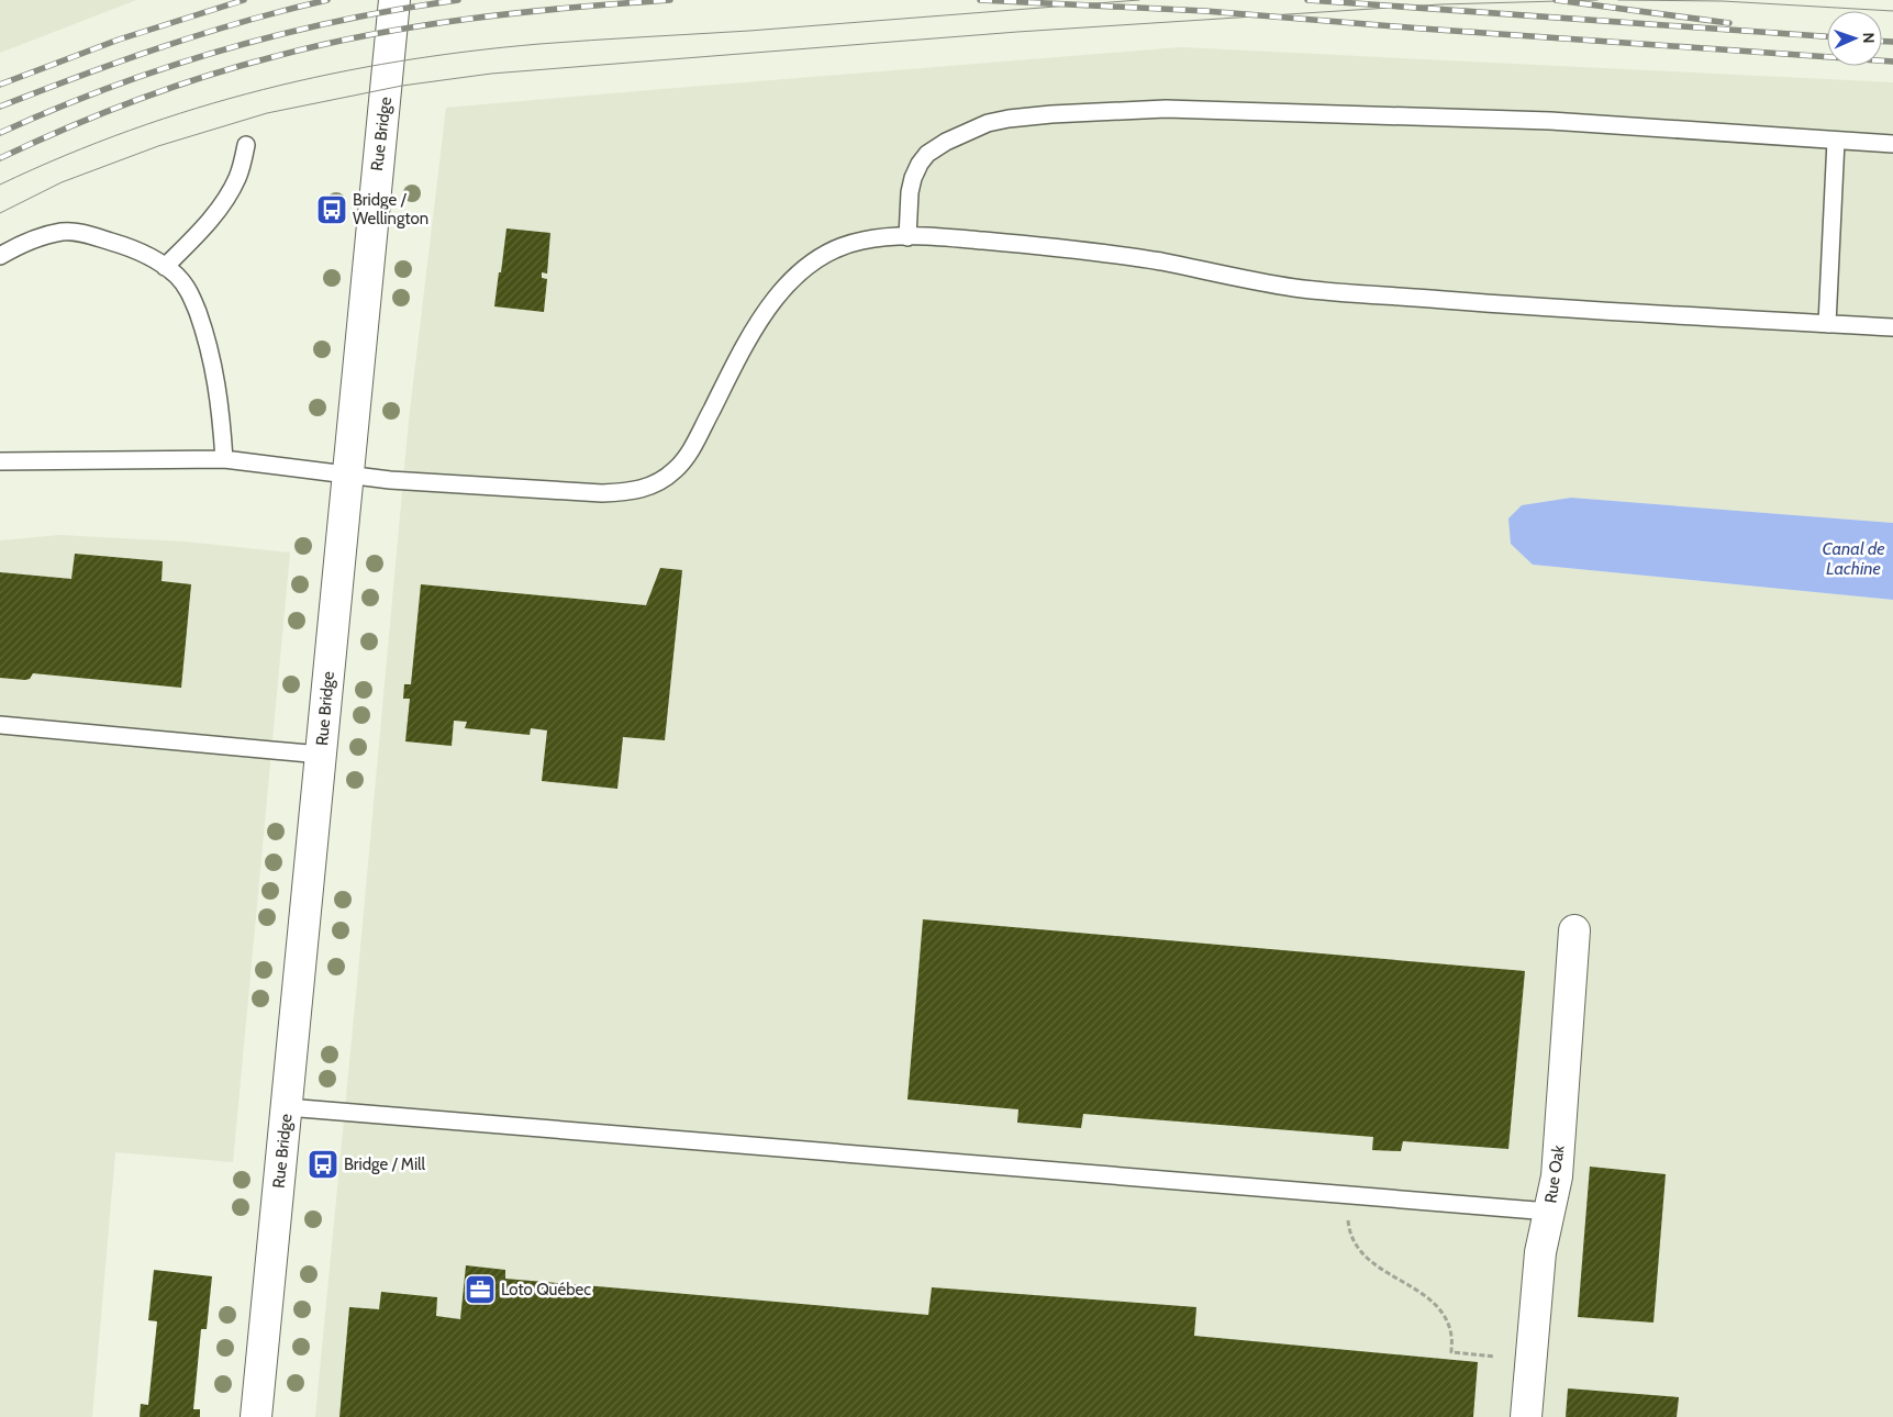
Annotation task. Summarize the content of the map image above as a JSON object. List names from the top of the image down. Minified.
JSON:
{"streets":{"main road":["Rue Bridge","Rue Oak"]},"water":["Canal de Lachine"],"places":{"bus stop":["Bridge / Wellington","Bridge / Mill"],"office":["Loto Québec"]},"north":"right"}
